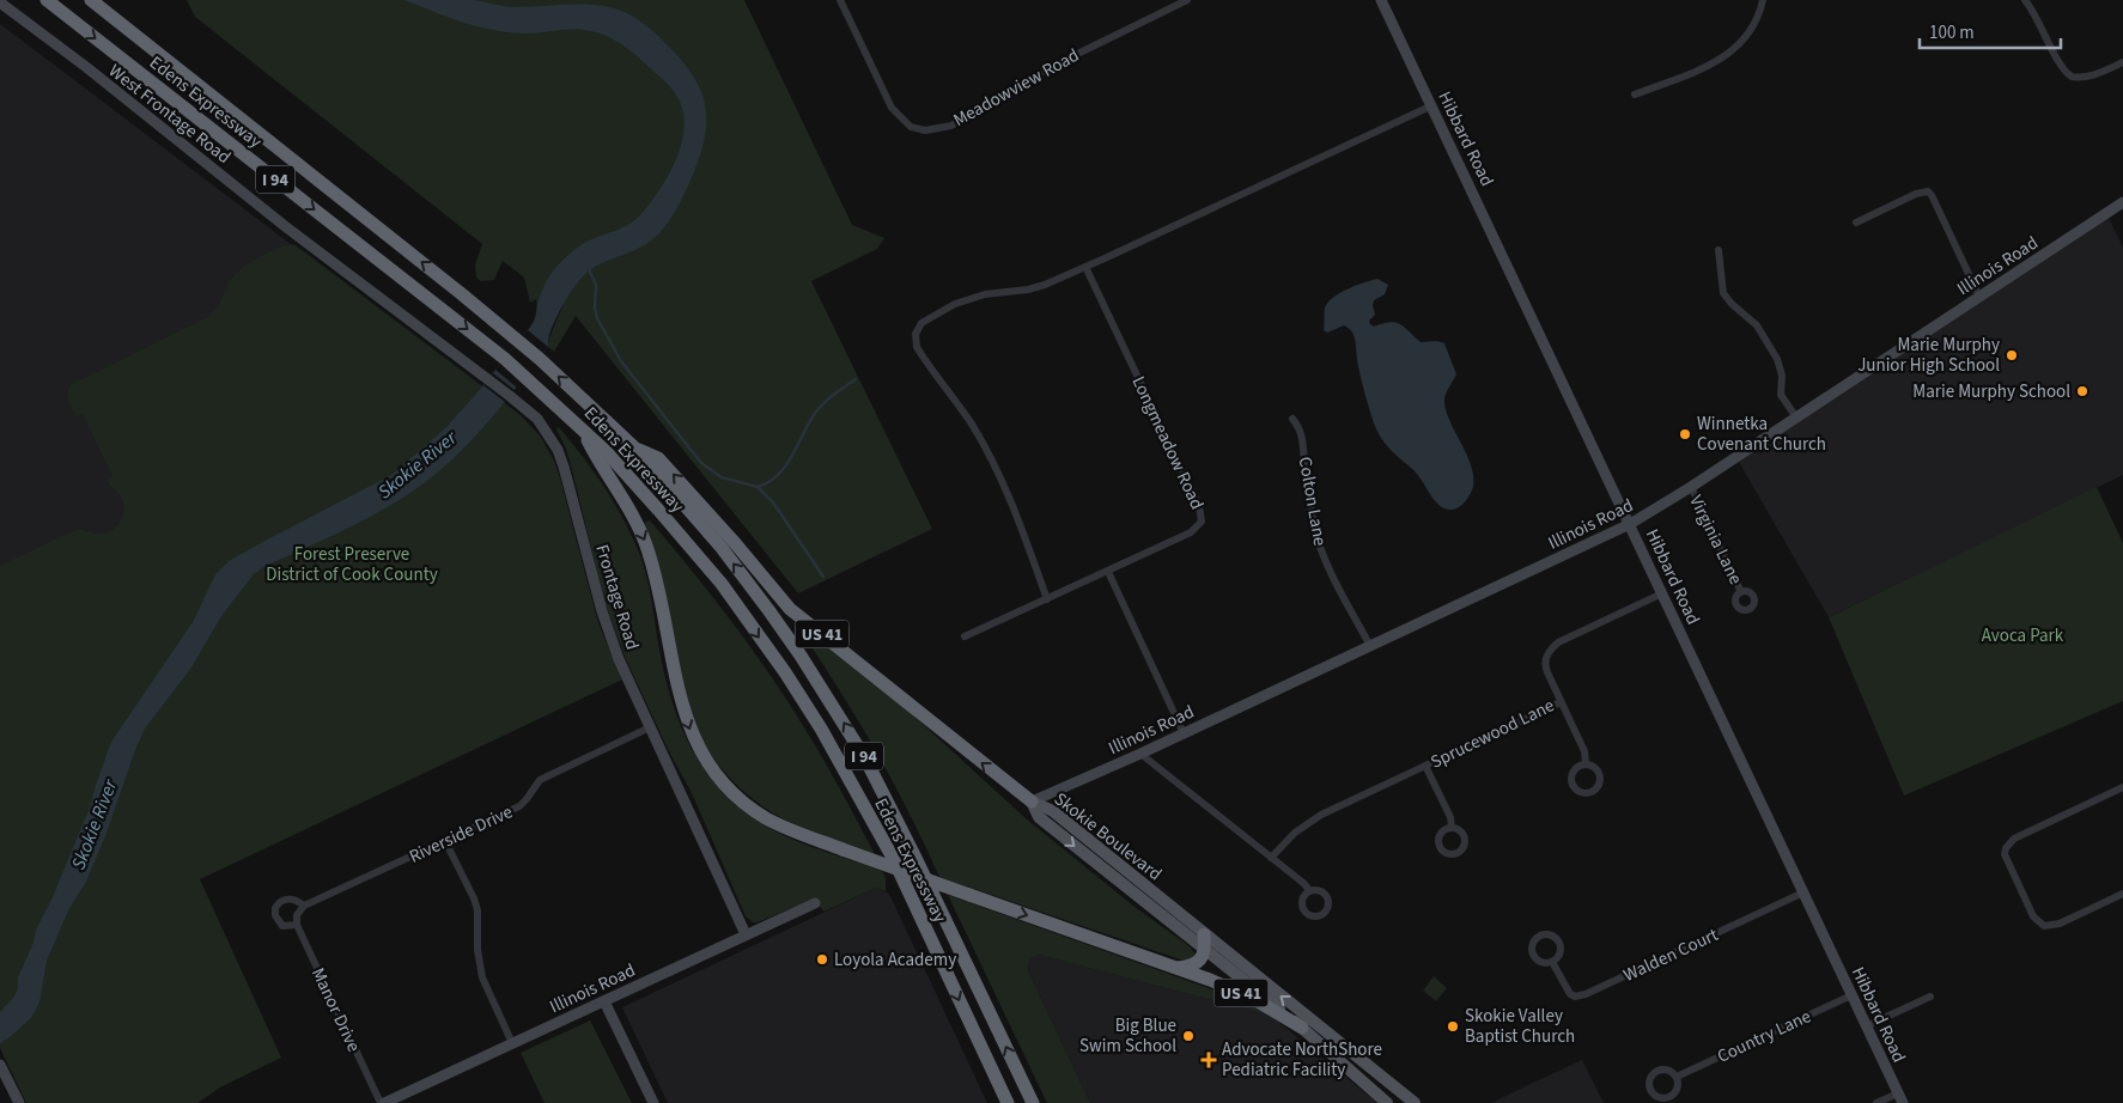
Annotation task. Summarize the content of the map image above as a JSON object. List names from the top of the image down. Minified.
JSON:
{"streets":{"highway":["Edens Expressway","I 94","US 41"],"main road":["Skokie Boulevard"],"street":["Meadowview Road","West Frontage Road","Hibbard Road","Illinois Road","Longmeadow Road","Colton Lane","Virginia Lane","Frontage Road","Sprucewood Lane","Riverside Drive","Walden Court","Manor Drive","Country Lane"]},"crossings":[["Edens Expressway","US 41"],["West Frontage Road","Frontage Road"],["Hibbard Road","Illinois Road"],["Hibbard Road","Sprucewood Lane"],["Hibbard Road","Walden Court"],["Hibbard Road","Country Lane"],["Illinois Road","Colton Lane"],["Illinois Road","Virginia Lane"],["Illinois Road","Frontage Road"],["Illinois Road","US 41"],["Illinois Road","Skokie Boulevard"],["Illinois Road","Manor Drive"],["Frontage Road","Riverside Drive"],["US 41","Skokie Boulevard"],["Riverside Drive","Manor Drive"]],"water":["Skokie River"],"parks":["Forest Preserve District of Cook County","Avoca Park"],"places":{"other":["Marie Murphy Junior High School","Marie Murphy School","Winnetka Covenant Church","Loyola Academy","Skokie Valley Baptist Church","Big Blue Swim School"],"health":["Advocate NorthShore Pediatric Facility"]},"scale_bar":"100 m"}
